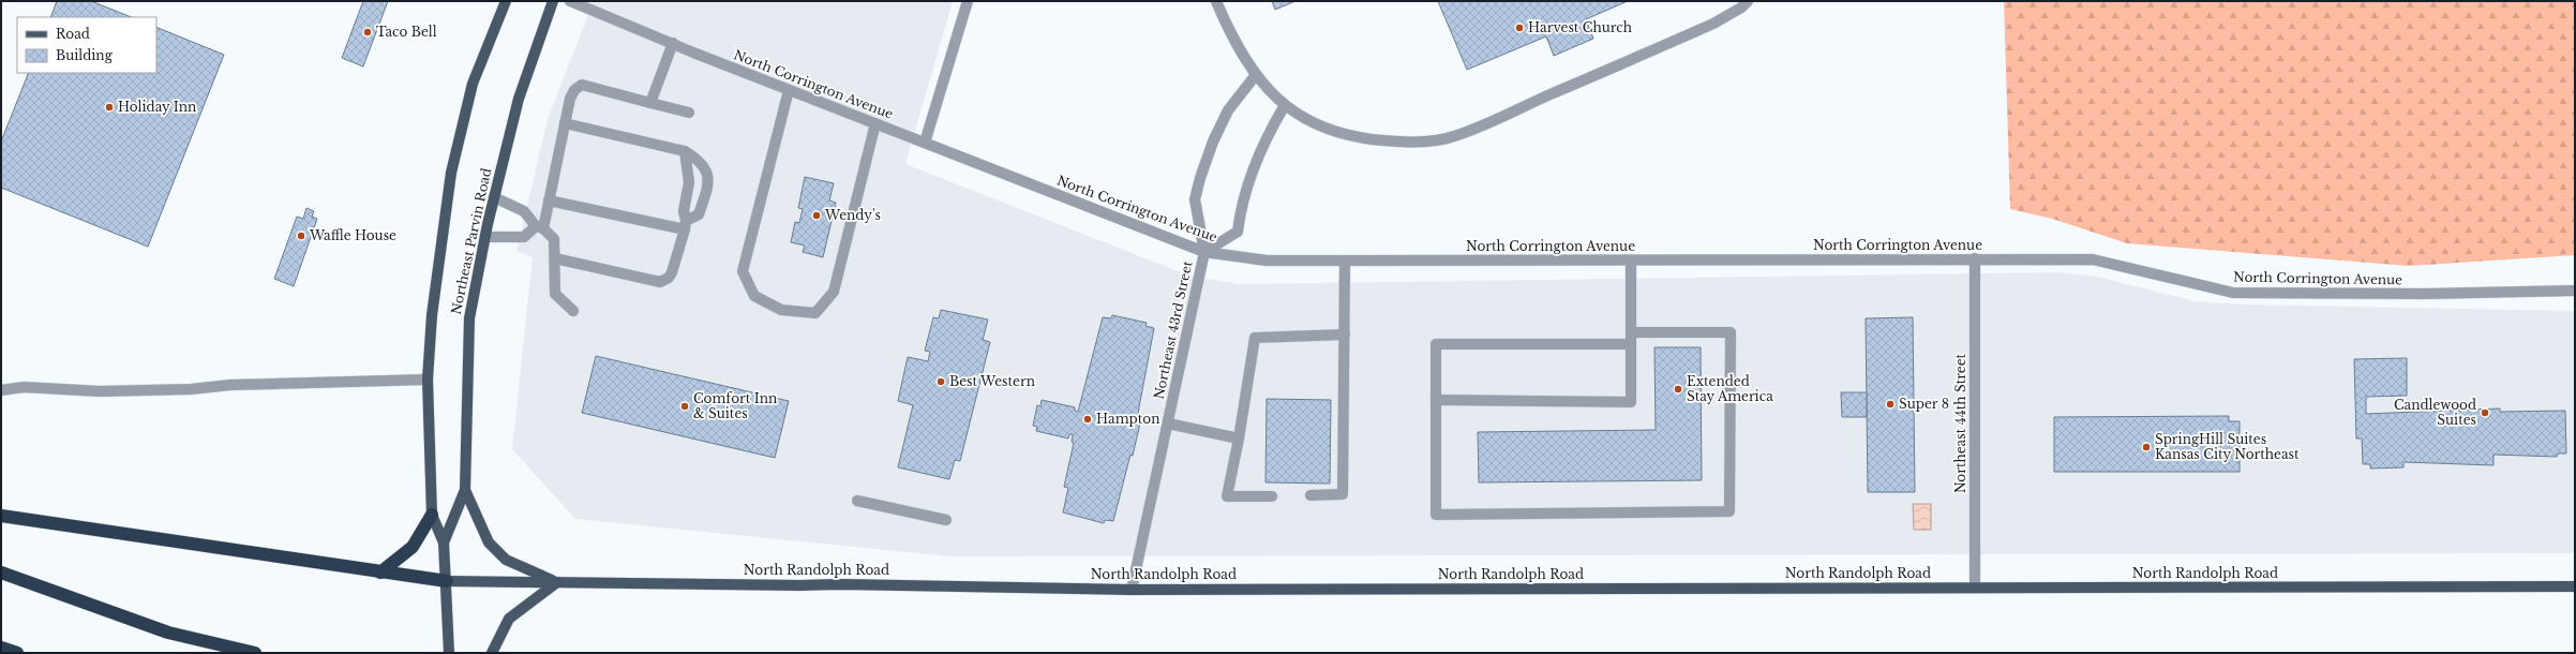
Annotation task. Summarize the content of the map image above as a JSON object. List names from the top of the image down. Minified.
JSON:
{"streets":{"main road":["Northeast Parvin Road","North Randolph Road"],"street":["North Corrington Avenue","Northeast 43rd Street","Northeast 44th Street"]},"crossings":[["North Corrington Avenue","Northeast 43rd Street"],["North Corrington Avenue","Northeast 44th Street"],["Northeast Parvin Road","North Randolph Road"],["Northeast 43rd Street","North Randolph Road"],["Northeast 44th Street","North Randolph Road"]],"places":["Harvest Church","Taco Bell","Holiday Inn","Wendy's","Waffle House","Best Western","Extended Stay America","Super 8","Comfort Inn & Suites","Candlewood Suites","Hampton","SpringHill Suites Kansas City Northeast"],"legend":["Road","Building"]}
